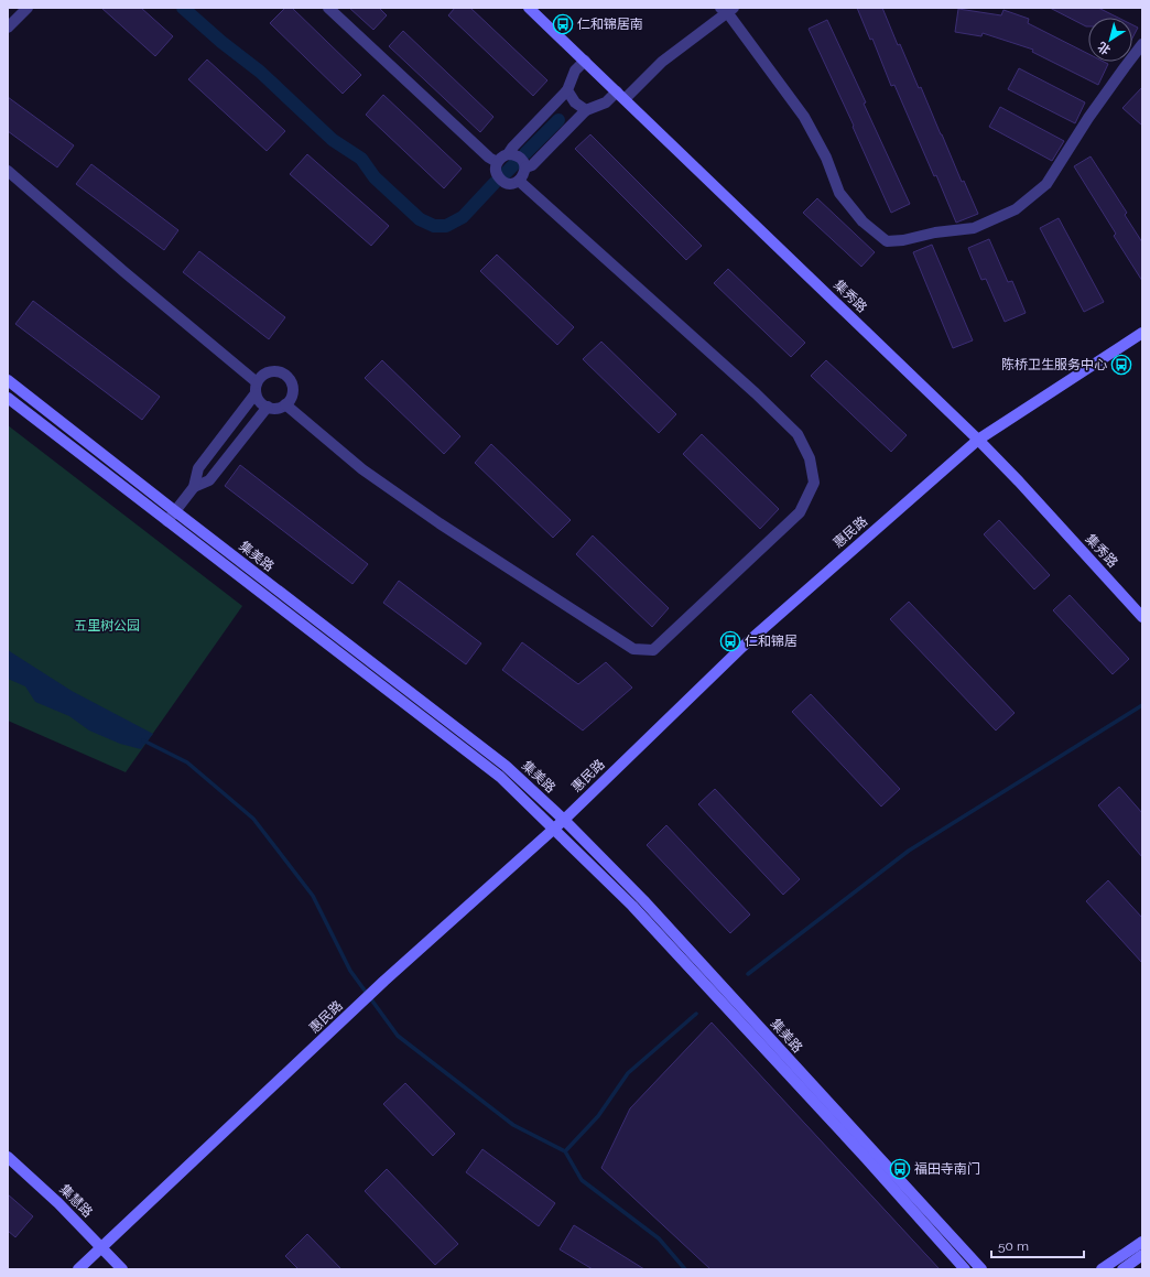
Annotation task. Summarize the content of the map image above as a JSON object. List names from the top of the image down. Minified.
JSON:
{"streets":{"main road":["集秀路","惠民路","集美路","集慧路"]},"crossings":[["集秀路","惠民路"],["惠民路","集美路"],["惠民路","集慧路"]],"parks":["五里树公园"],"places":{"bus stop":["仁和锦居南","陈桥卫生服务中心","仁和锦居","福田寺南门"]},"scale_bar":"50 m","north":"bottom left"}
